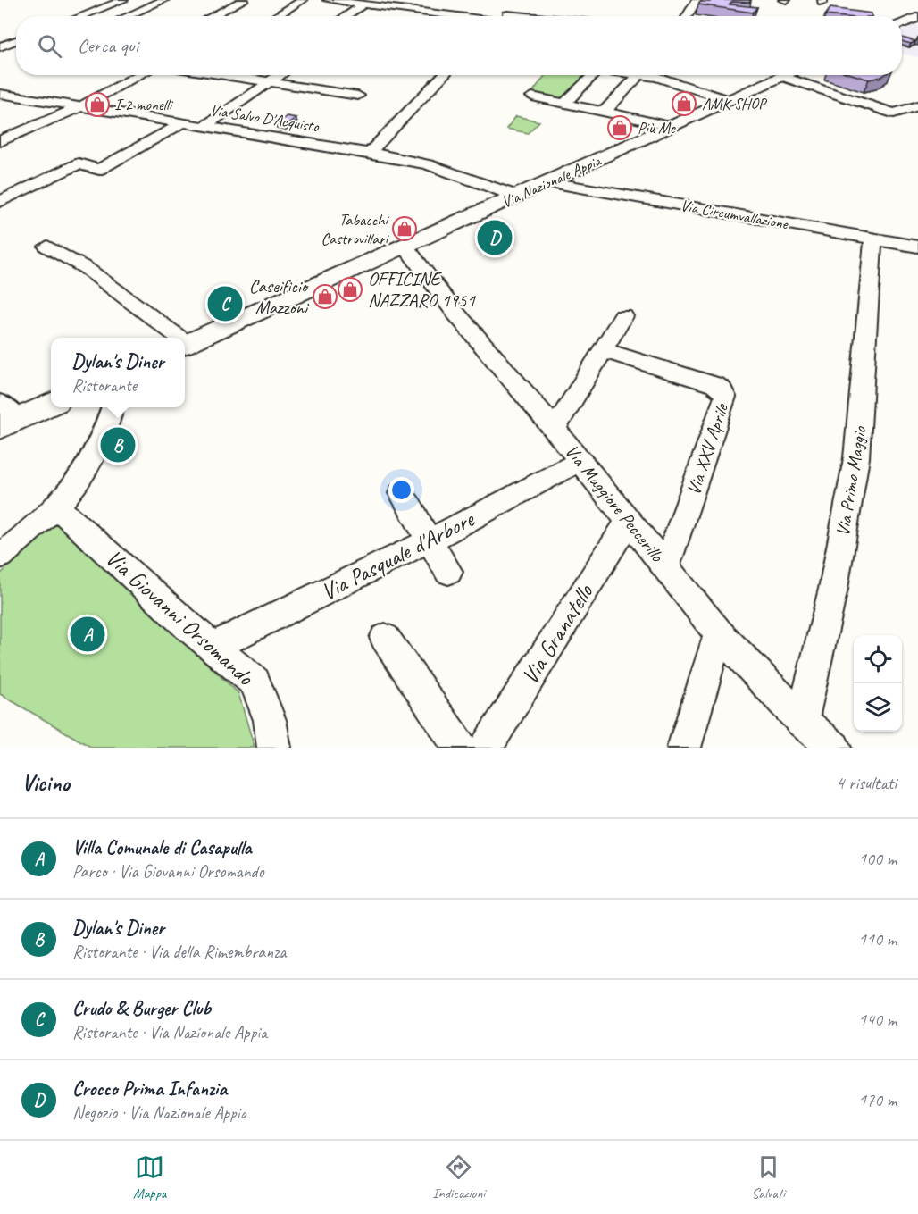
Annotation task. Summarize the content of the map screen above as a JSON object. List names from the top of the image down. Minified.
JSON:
{"streets":{"main road":["Via Nazionale Appia"],"street":["Via Salvo D'Acquisto","Via Circumvallazione","Via XXV Aprile","Via Primo Maggio","Via Maggiore Peccerillo","Via Pasquale d'Arbore","Via Giovanni Orsomando","Via Granatello"]},"crossings":[["Via Salvo D'Acquisto","Via Nazionale Appia"],["Via Nazionale Appia","Via Circumvallazione"],["Via Nazionale Appia","Via Maggiore Peccerillo"],["Via Circumvallazione","Via Primo Maggio"],["Via XXV Aprile","Via Maggiore Peccerillo"],["Via Primo Maggio","Via Maggiore Peccerillo"],["Via Maggiore Peccerillo","Via Pasquale d'Arbore"],["Via Maggiore Peccerillo","Via Granatello"],["Via Pasquale d'Arbore","Via Giovanni Orsomando"]],"places":{"shop":["AMK SHOP","I 2 monelli","Più Me","Tabacchi Castrovillari","OFFICINE NAZZARO 1951","Caseificio Mazzoni"]},"page":{"search":"Cerca qui","pins":["D","C","B","A"],"popup":["Dylan's Diner","Ristorante"],"heading":["Vicino","4 risultati"],"list":[{"mark":"A","name":"Villa Comunale di Casapulla","note":"Parco · Via Giovanni Orsomando","value":"100 m"},{"mark":"B","name":"Dylan's Diner","note":"Ristorante · Via della Rimembranza","value":"110 m"},{"mark":"C","name":"Crudo & Burger Club","note":"Ristorante · Via Nazionale Appia","value":"140 m"},{"mark":"D","name":"Crocco Prima Infanzia","note":"Negozio · Via Nazionale Appia","value":"170 m"}],"nav":["Mappa","Indicazioni","Salvati"]}}
